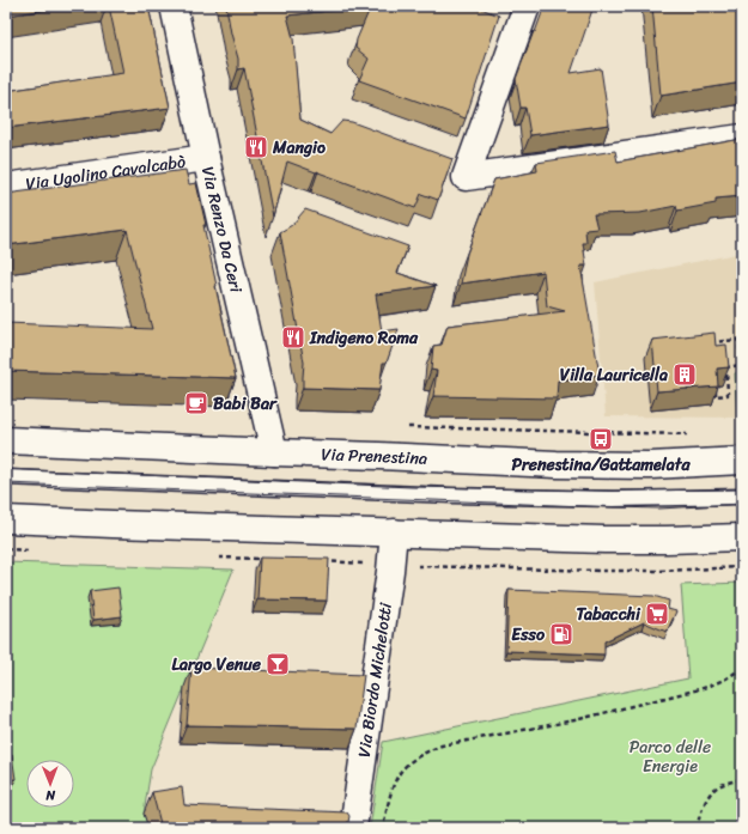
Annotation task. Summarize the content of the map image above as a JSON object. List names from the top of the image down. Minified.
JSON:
{"streets":{"main road":["Via Ugolino Cavalcabò","Via Renzo Da Ceri","Via Prenestina","Via Biordo Michelotti"]},"crossings":[["Via Ugolino Cavalcabò","Via Renzo Da Ceri"],["Via Renzo Da Ceri","Via Prenestina"]],"parks":["Parco delle Energie"],"places":{"restaurant":["Mangio","Indigeno Roma"],"building":["Villa Lauricella"],"cafe":["Babi Bar"],"bus stop":["Prenestina/Gattamelata"],"supermarket":["Tabacchi"],"fuel station":["Esso"],"bar":["Largo Venue"]},"north":"bottom"}
